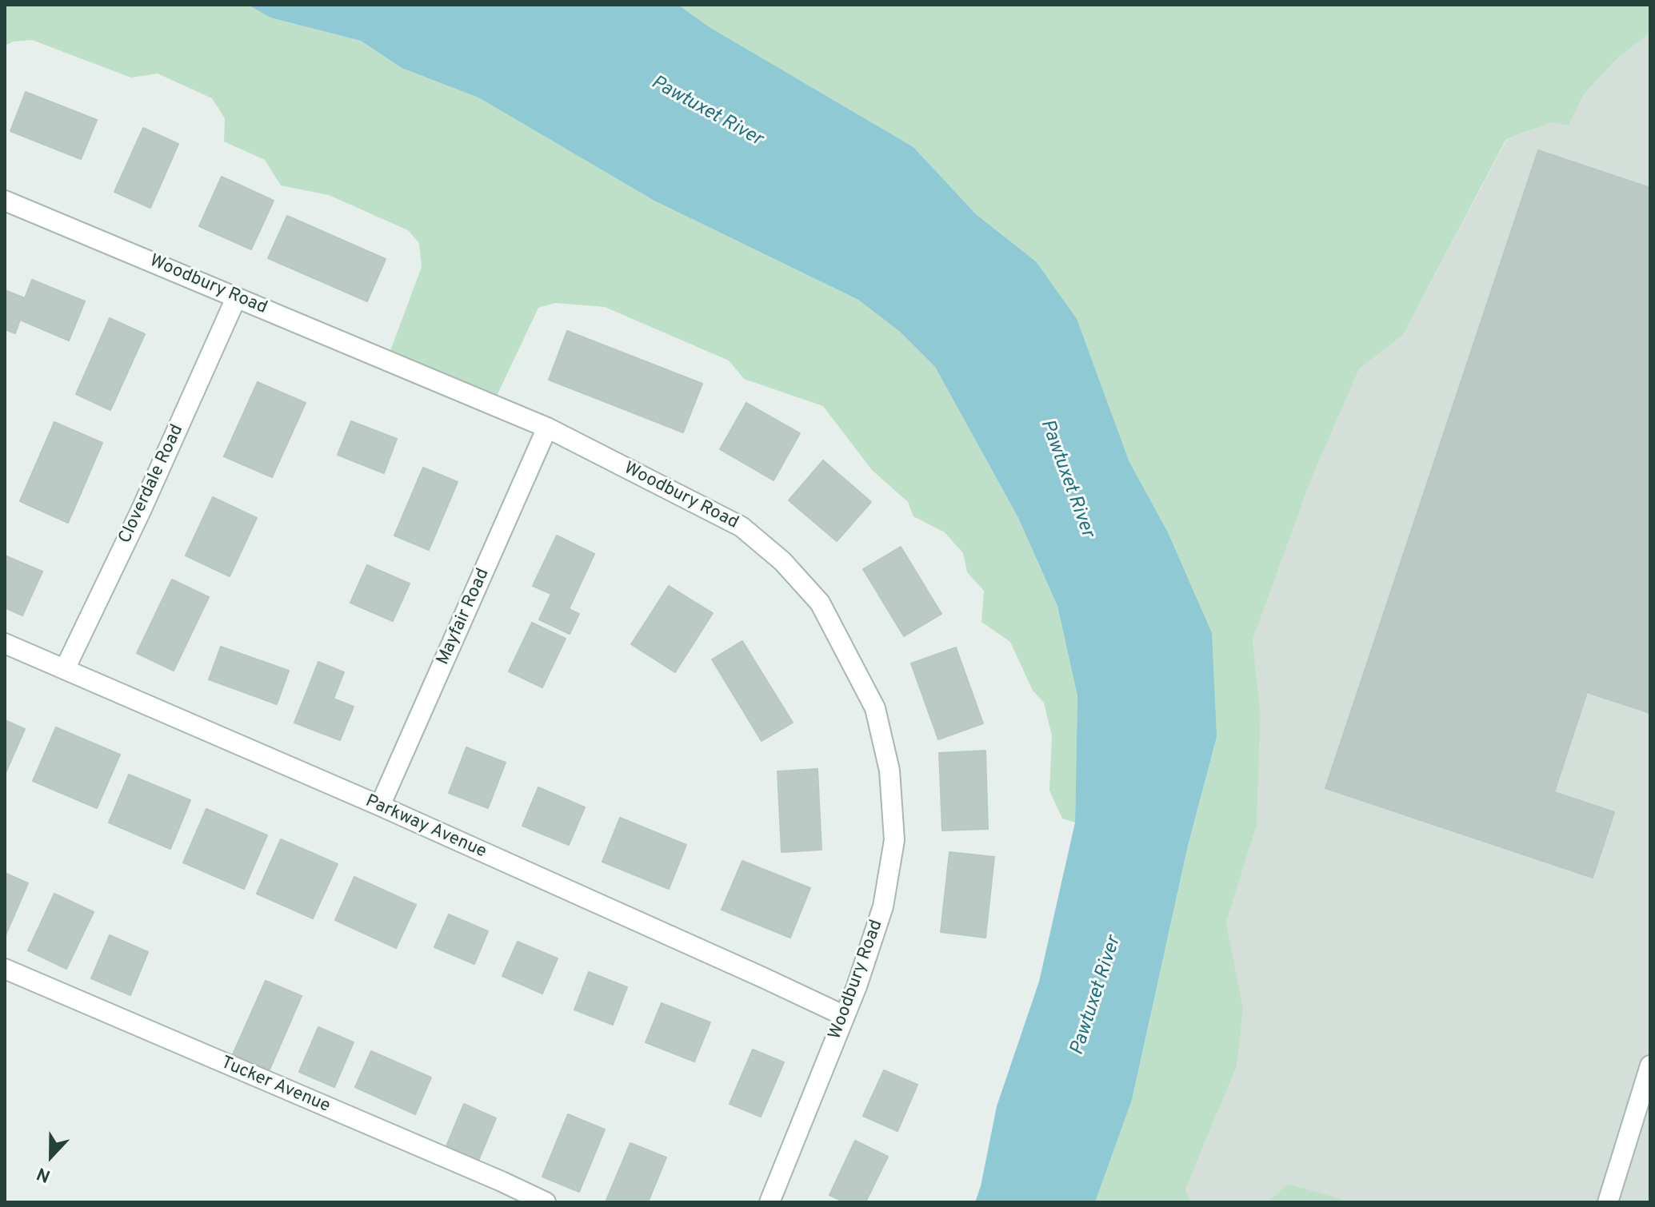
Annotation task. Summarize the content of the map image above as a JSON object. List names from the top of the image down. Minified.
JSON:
{"streets":{"street":["Woodbury Road","Cloverdale Road","Mayfair Road","Parkway Avenue","Tucker Avenue"]},"crossings":[["Woodbury Road","Cloverdale Road"],["Woodbury Road","Mayfair Road"],["Woodbury Road","Parkway Avenue"],["Cloverdale Road","Parkway Avenue"],["Mayfair Road","Parkway Avenue"]],"water":["Pawtuxet River"],"north":"bottom"}
